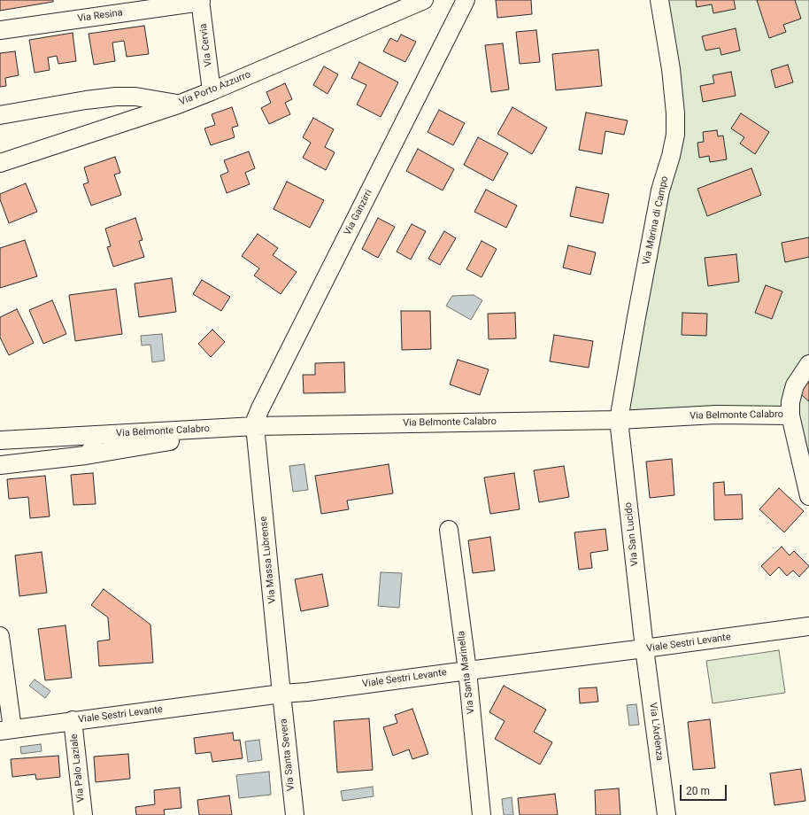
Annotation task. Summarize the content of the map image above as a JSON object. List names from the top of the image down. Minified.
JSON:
{"streets":{"street":["Via Resina","Via Cervia","Via Porto Azzurro","Via Ganzirri","Via Marina di Campo","Via Belmonte Calabro","Via San Lucido","Via Massa Lubrense","Viale Sestri Levante","Via Santa Marinella","Via L'Ardenza","Via Santa Severa","Via Palo Laziale"]},"crossings":[["Via Resina","Via Cervia"],["Via Cervia","Via Porto Azzurro"],["Via Ganzirri","Via Belmonte Calabro"],["Via Ganzirri","Via Massa Lubrense"],["Via Marina di Campo","Via Belmonte Calabro"],["Via Marina di Campo","Via San Lucido"],["Via Belmonte Calabro","Via San Lucido"],["Via Belmonte Calabro","Via Massa Lubrense"],["Via San Lucido","Viale Sestri Levante"],["Via San Lucido","Via L'Ardenza"],["Via Massa Lubrense","Viale Sestri Levante"],["Via Massa Lubrense","Via Santa Severa"],["Viale Sestri Levante","Via Santa Marinella"],["Viale Sestri Levante","Via L'Ardenza"],["Viale Sestri Levante","Via Santa Severa"],["Viale Sestri Levante","Via Palo Laziale"]],"scale_bar":"20 m"}
